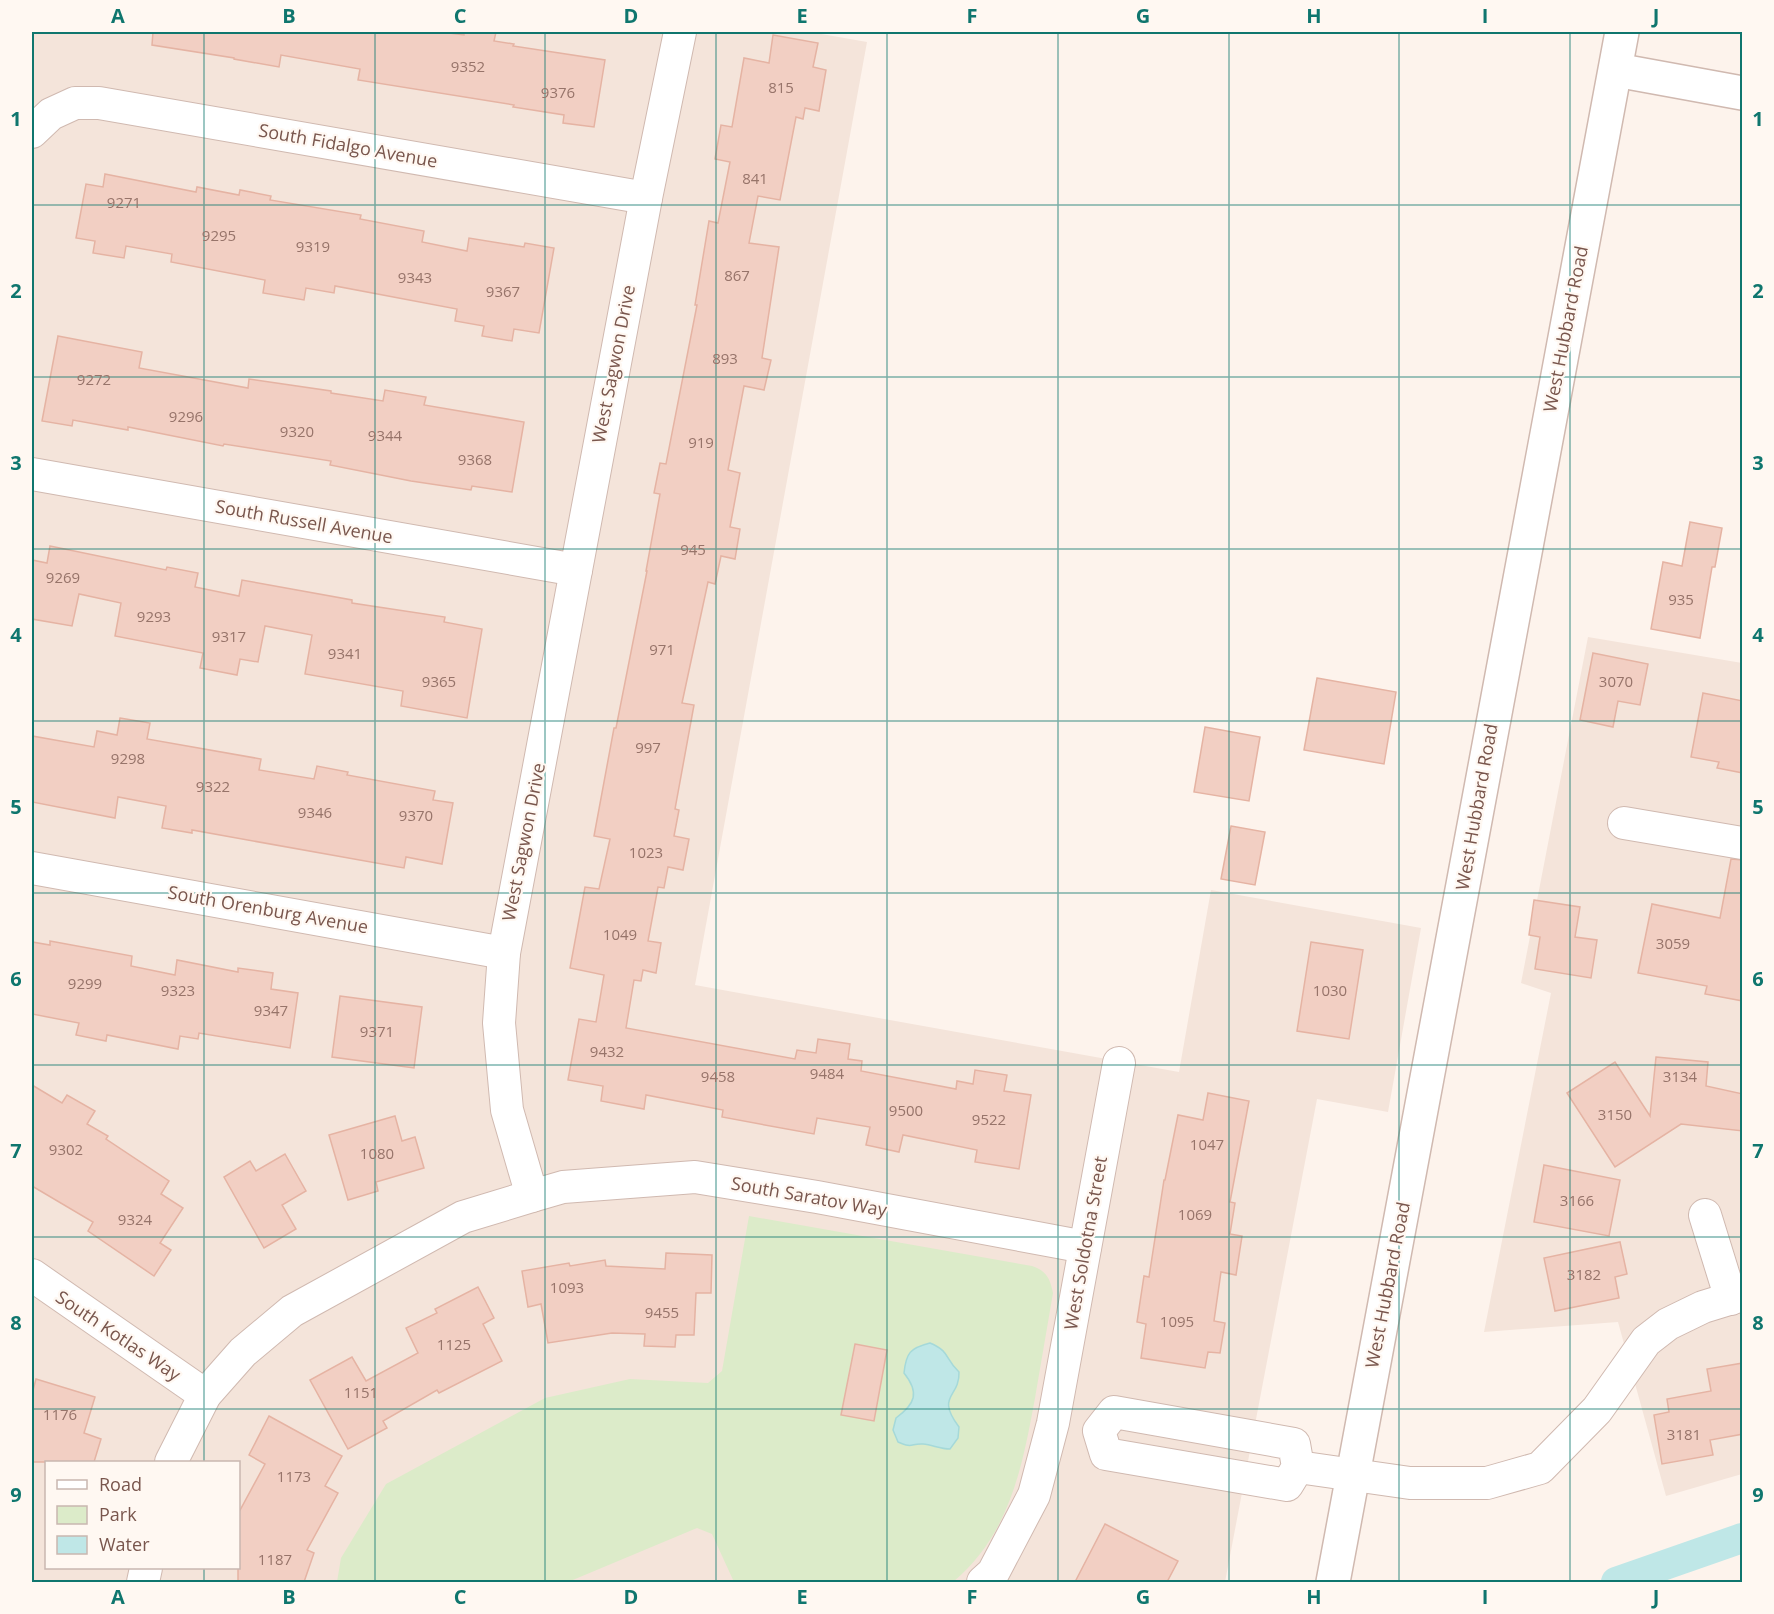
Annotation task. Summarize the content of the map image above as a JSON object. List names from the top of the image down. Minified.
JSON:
{"streets":{"street":["South Fidalgo Avenue","West Hubbard Road","West Sagwon Drive","South Russell Avenue","South Orenburg Avenue","South Saratov Way","West Soldotna Street","South Kotlas Way"]},"crossings":[["South Fidalgo Avenue","West Sagwon Drive"],["West Sagwon Drive","South Russell Avenue"],["West Sagwon Drive","South Orenburg Avenue"],["West Sagwon Drive","South Saratov Way"],["South Saratov Way","West Soldotna Street"]],"house_numbers":["9352","815","9376","841","9271","9295","9319","867","9343","9367","893","9272","9296","9320","9344","919","9368","945","9269","935","9293","9317","971","9341","9365","3070","997","9298","9322","9346","9370","1023","1049","3059","9299","9323","1030","9347","9371","9432","9484","9458","3134","9500","3150","9522","1047","9302","1080","3166","1069","9324","3182","1093","9455","1095","1125","1151","1176","3181","1173","1187"],"legend":["Road","Park","Water"],"grid":{"columns":["A","B","C","D","E","F","G","H","I","J"],"rows":["1","2","3","4","5","6","7","8","9"]}}
